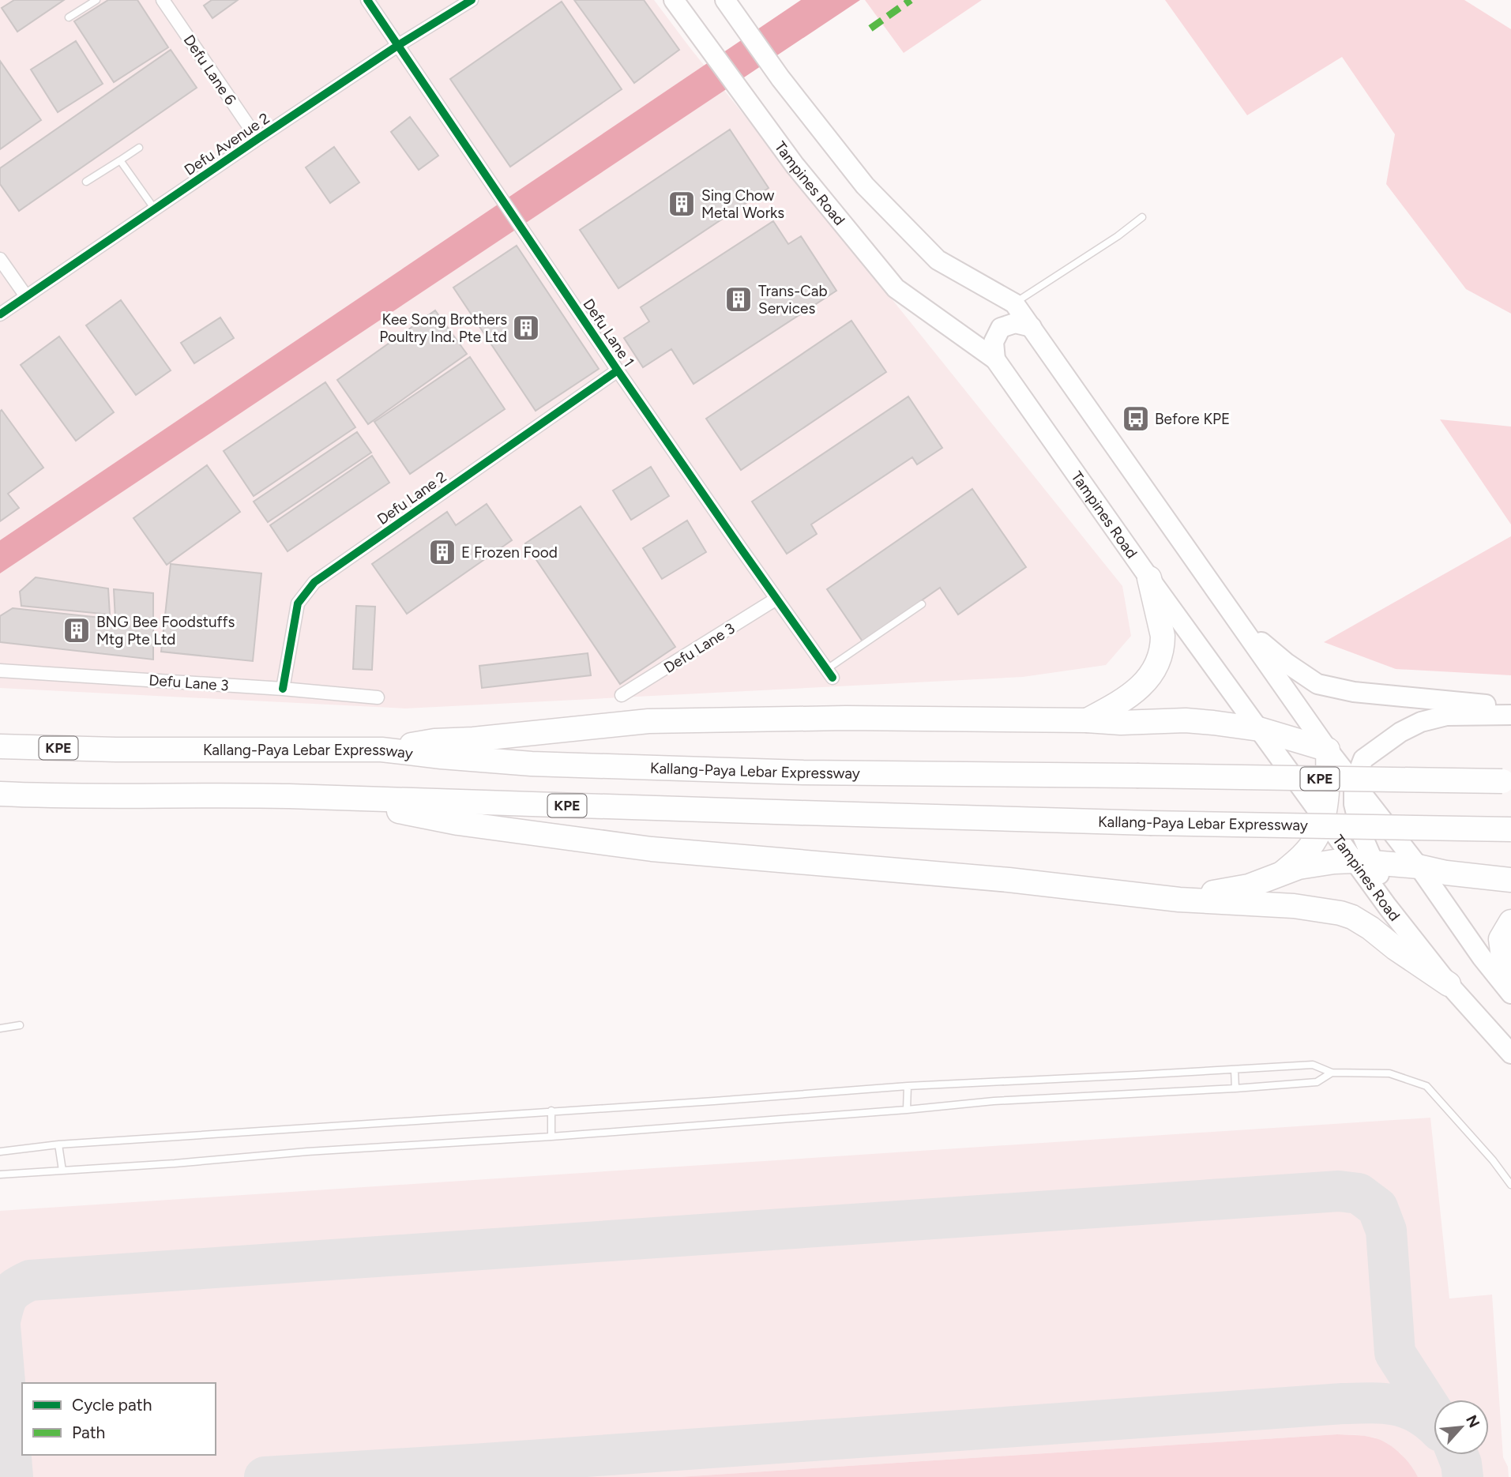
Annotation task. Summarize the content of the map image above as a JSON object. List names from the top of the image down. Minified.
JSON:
{"streets":{"highway":["KPE","Kallang-Paya Lebar Expressway"],"main road":["Tampines Road"],"street":["Defu Lane 6","Defu Avenue 2","Defu Lane 1","Defu Lane 2","Defu Lane 3"]},"crossings":[["Defu Lane 6","Defu Avenue 2"],["Defu Avenue 2","Defu Lane 1"],["Defu Lane 1","Defu Lane 2"],["Defu Lane 1","Defu Lane 3"],["Defu Lane 2","Defu Lane 3"]],"places":{"building":["Sing Chow Metal Works","Trans-Cab Services","Kee Song Brothers Poultry Ind. Pte Ltd","E Frozen Food","BNG Bee Foodstuffs Mtg Pte Ltd"],"bus stop":["Before KPE"]},"legend":["Cycle path","Path"],"north":"top right"}
